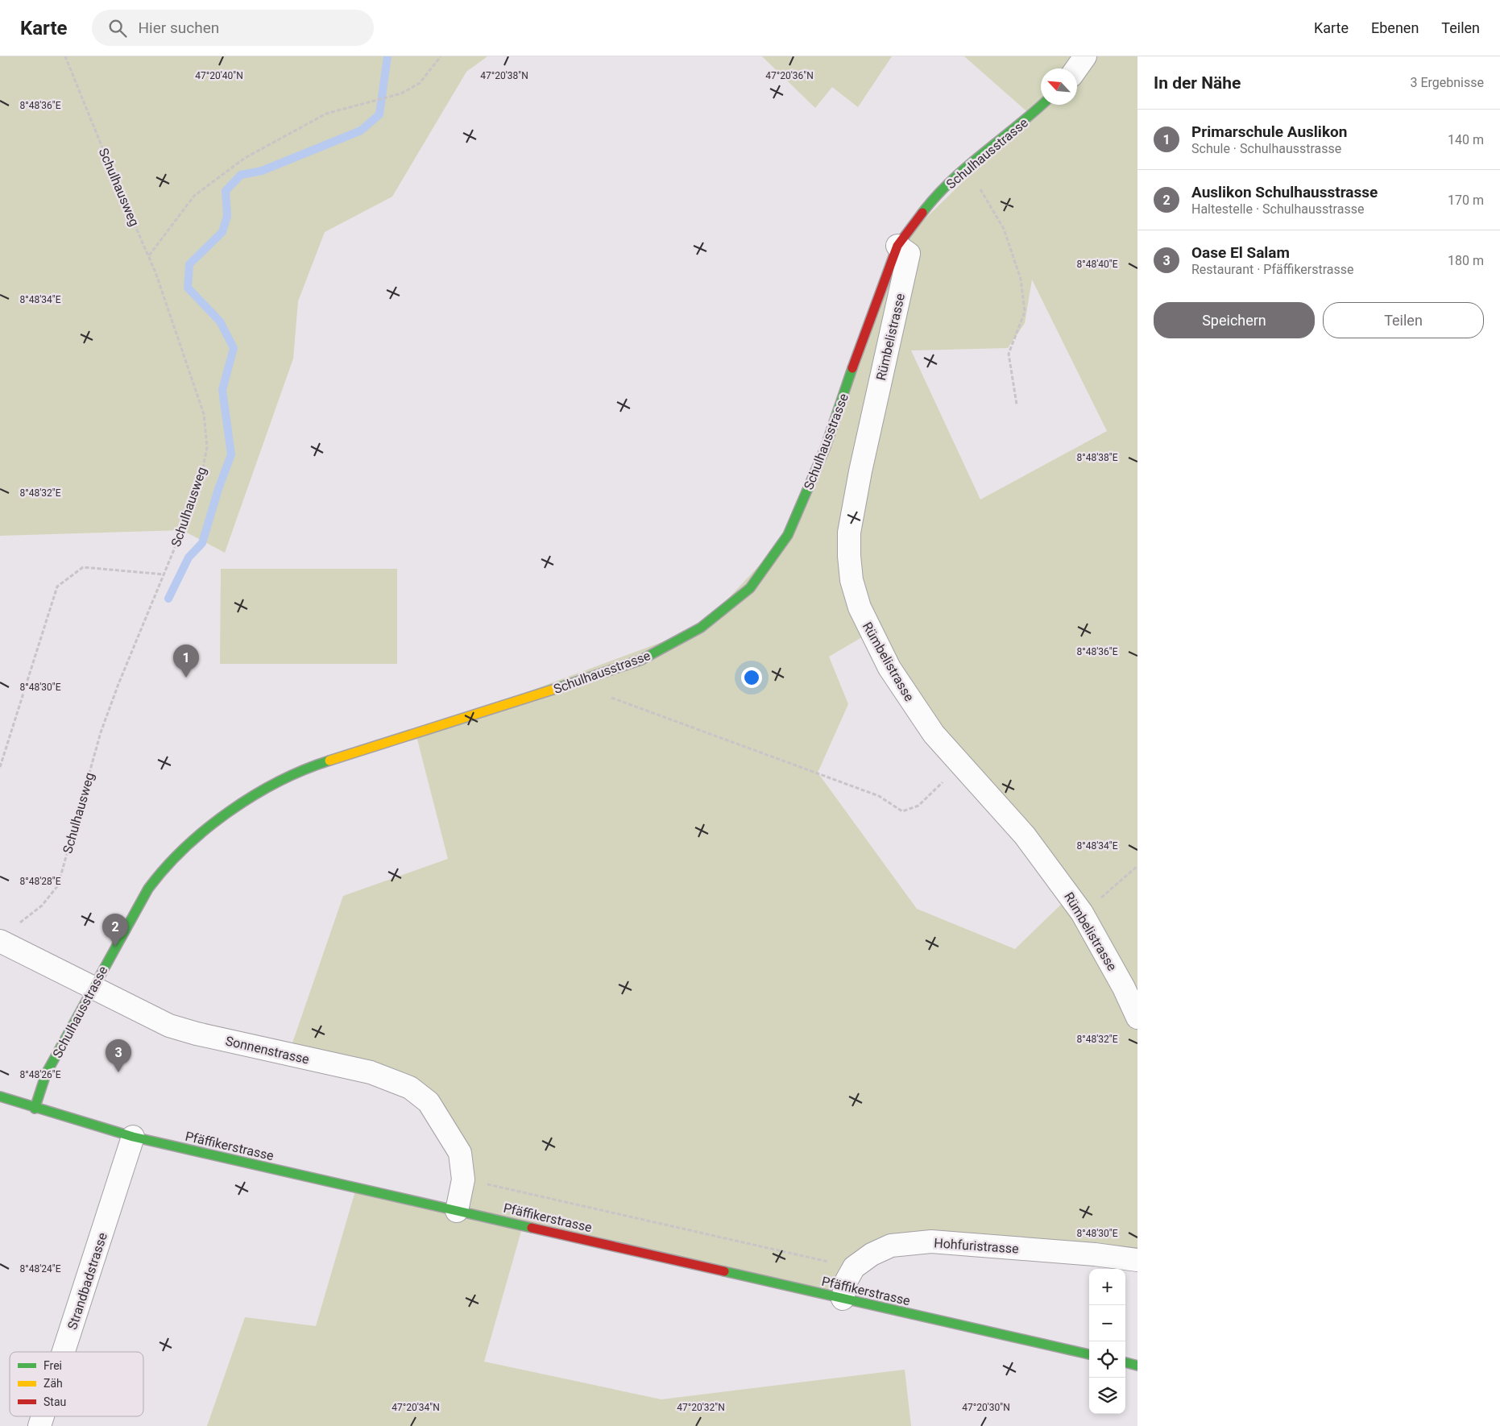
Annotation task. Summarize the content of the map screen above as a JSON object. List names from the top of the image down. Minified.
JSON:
{"streets":{"street":["Schulhausstrasse","Rümbelistrasse","Sonnenstrasse","Pfäffikerstrasse","Hohfuristrasse","Strandbadstrasse"],"path":["Schulhausweg"]},"crossings":[["Schulhausstrasse","Rümbelistrasse"],["Schulhausstrasse","Sonnenstrasse"],["Schulhausstrasse","Pfäffikerstrasse"],["Schulhausweg","Sonnenstrasse"],["Sonnenstrasse","Pfäffikerstrasse"],["Pfäffikerstrasse","Hohfuristrasse"],["Pfäffikerstrasse","Strandbadstrasse"]],"legend":["Frei","Zäh","Stau"],"north":"top left","page":{"header":"Karte","search":"Hier suchen","nav":["Karte","Ebenen","Teilen"],"heading":["In der Nähe","3 Ergebnisse"],"list":[{"mark":"1","name":"Primarschule Auslikon","note":"Schule · Schulhausstrasse","value":"140 m"},{"mark":"2","name":"Auslikon Schulhausstrasse","note":"Haltestelle · Schulhausstrasse","value":"170 m"},{"mark":"3","name":"Oase El Salam","note":"Restaurant · Pfäffikerstrasse","value":"180 m"}],"buttons":["Speichern","Teilen"],"pins":["1","2","3"],"map_buttons":["+","−"]},"coordinates":["47°20'40\"N","47°20'38\"N","47°20'36\"N","8°48'36\"E","8°48'40\"E","8°48'34\"E","8°48'38\"E","8°48'32\"E","8°48'30\"E","8°48'28\"E","8°48'26\"E","8°48'24\"E","47°20'34\"N","47°20'32\"N","47°20'30\"N"]}
